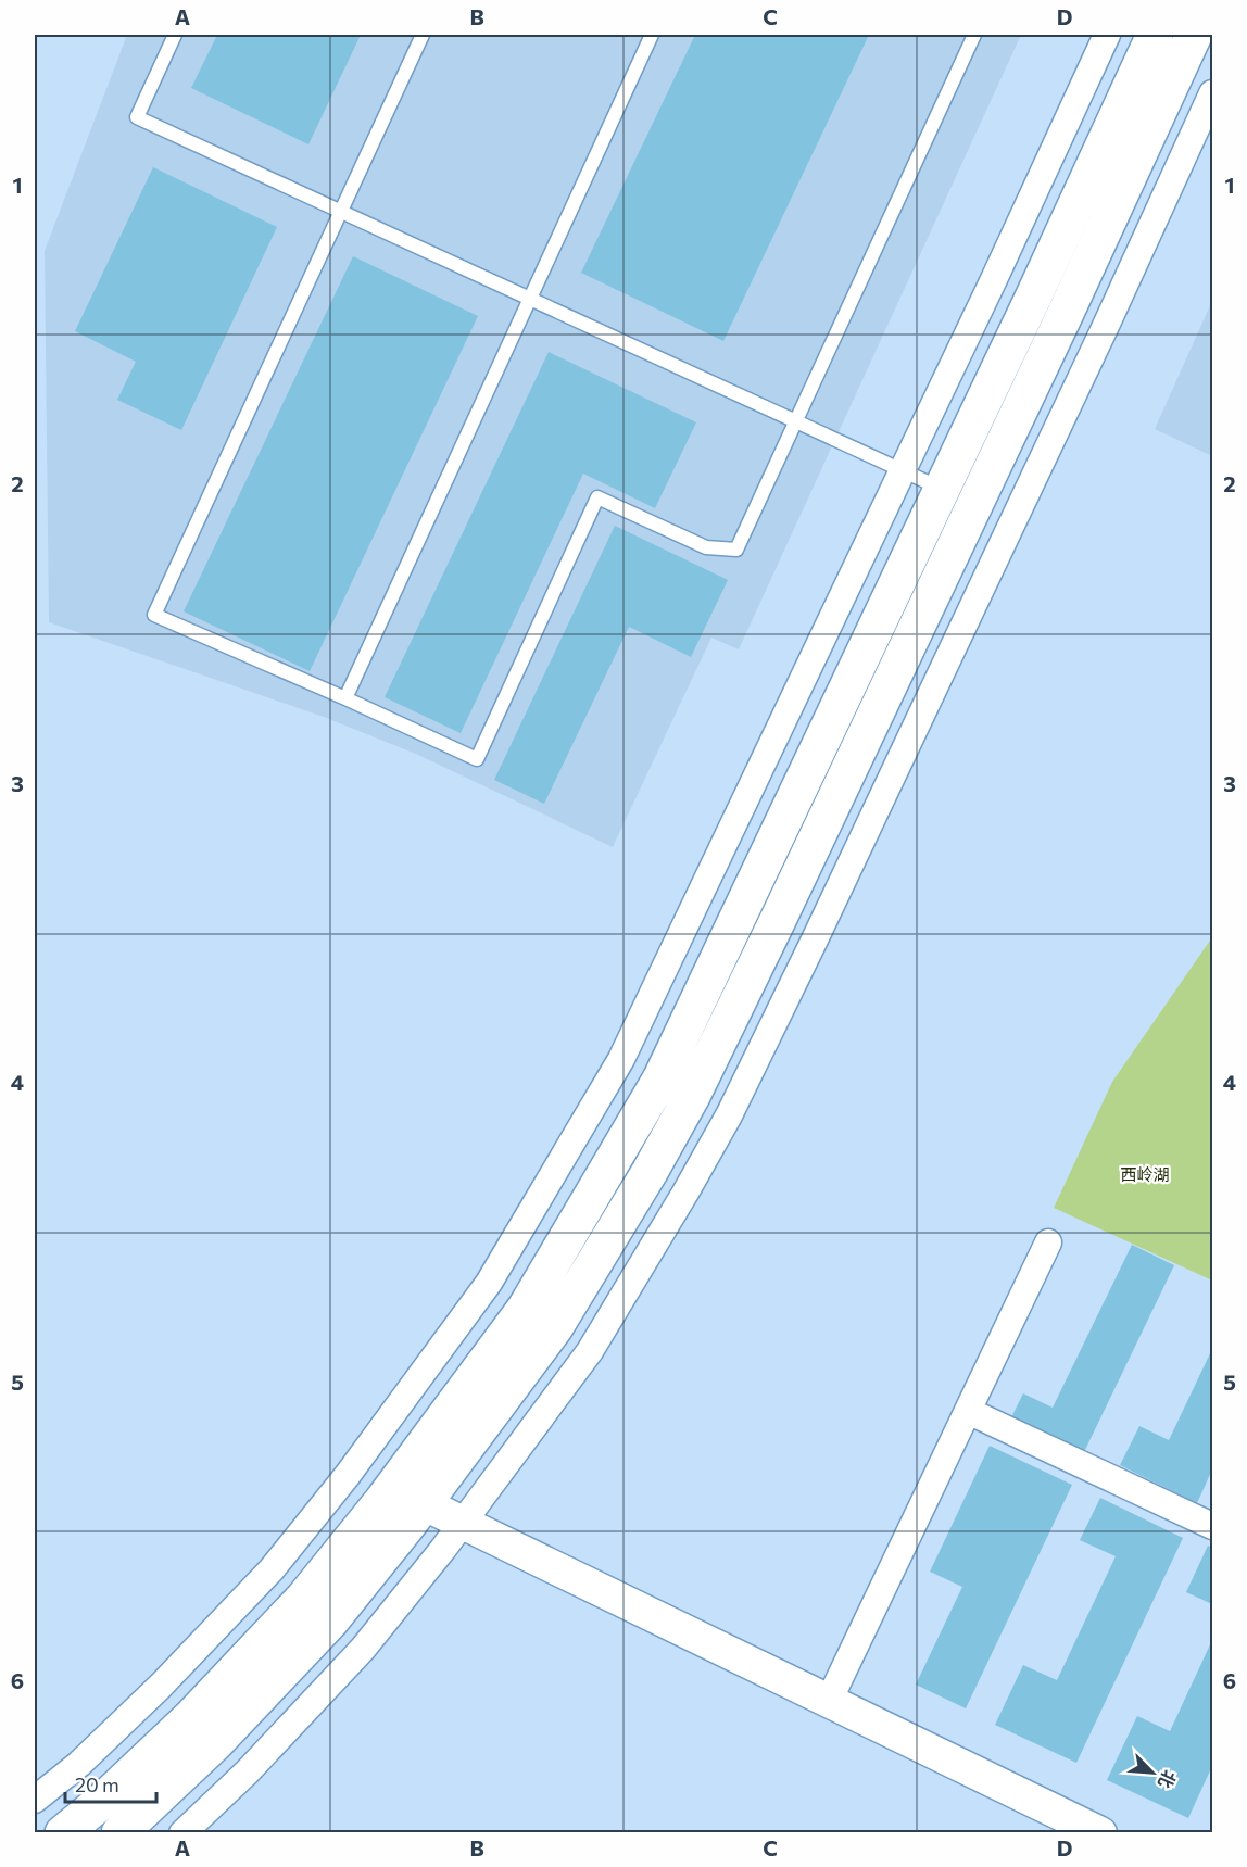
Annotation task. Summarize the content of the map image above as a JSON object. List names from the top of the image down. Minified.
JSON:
{"parks":["西岭湖"],"scale_bar":"20 m","north":"bottom right","grid":{"columns":["A","B","C","D"],"rows":["1","2","3","4","5","6"]}}
